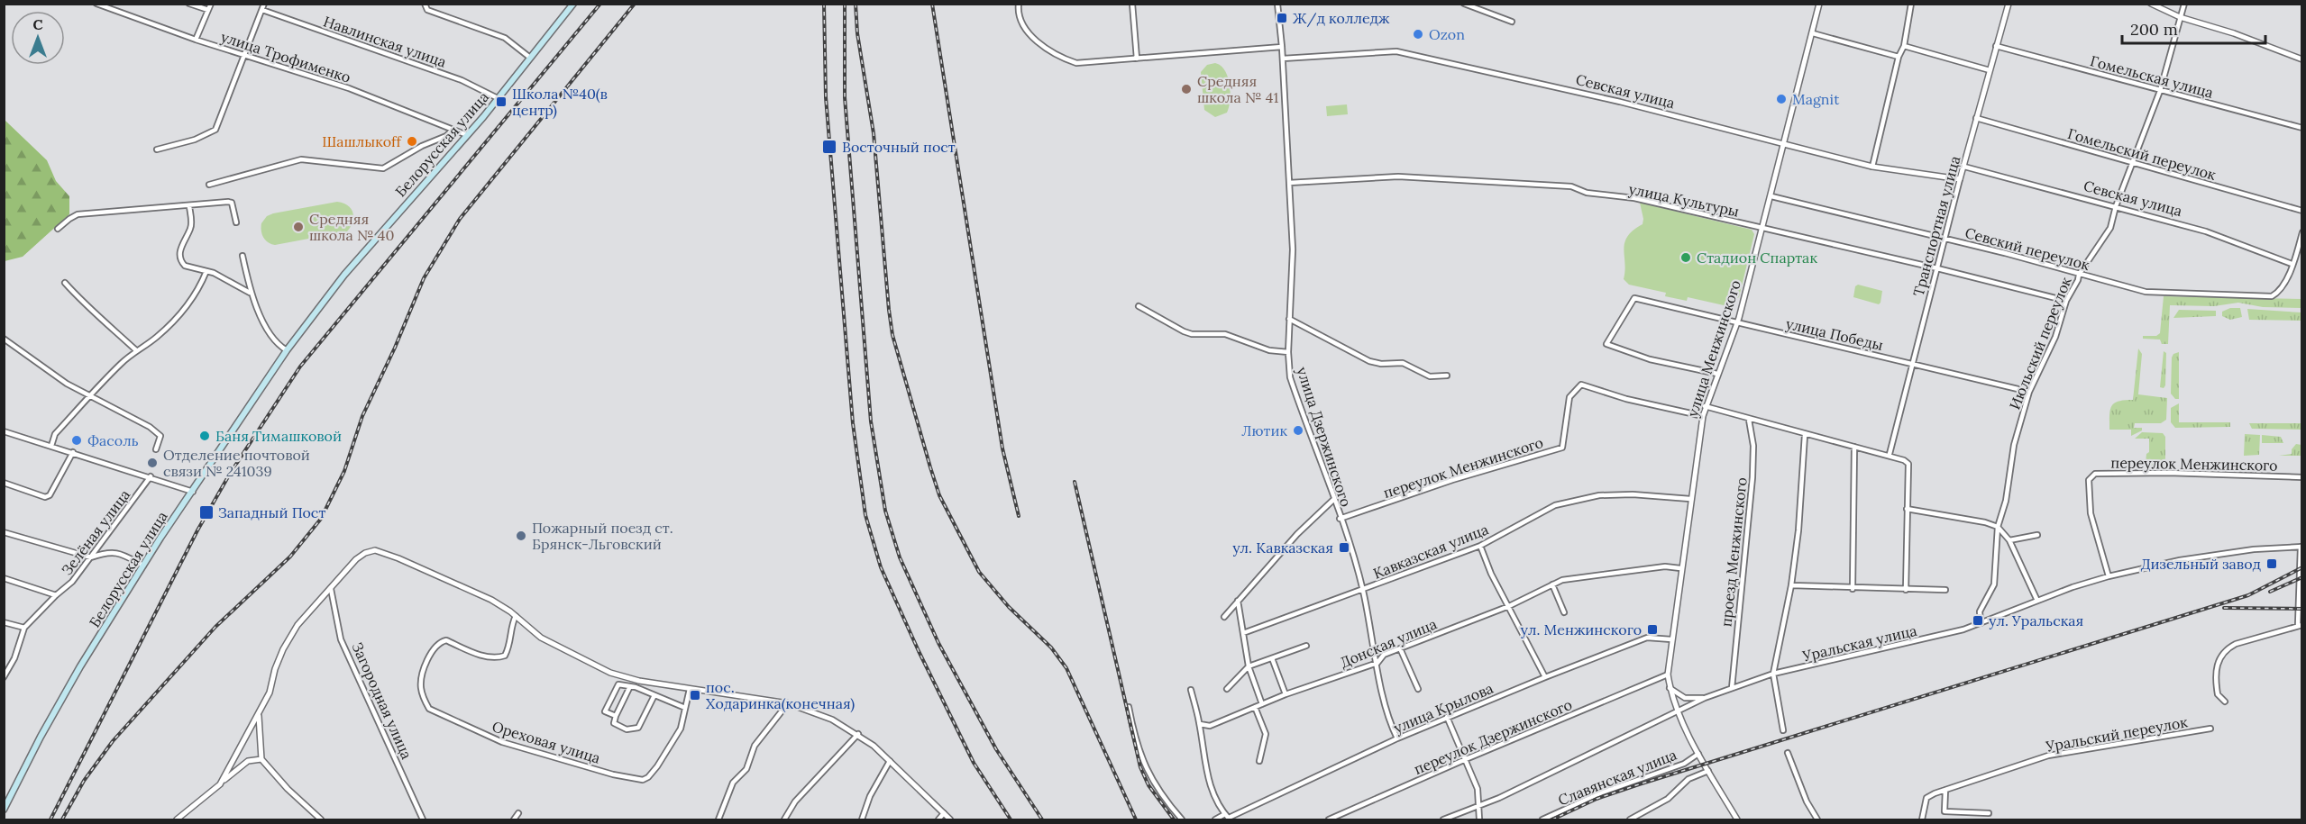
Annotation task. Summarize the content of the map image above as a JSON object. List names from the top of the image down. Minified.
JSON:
{"streets":{"main road":["Белорусская улица"],"street":["Навлинская улица","улица Трофименко","Гомельская улица","Севская улица","Гомельский переулок","улица Культуры","Транспортная улица","Севский переулок","улица Победы","Июльский переулок","улица Менжинского","улица Дзержинского","переулок Менжинского","Зелёная улица","Кавказская улица","проезд Менжинского","Донская улица","Уральская улица","Загородная улица","улица Крылова","Уральский переулок","переулок Дзержинского","Ореховая улица","Славянская улица"]},"crossings":[["Навлинская улица","Белорусская улица"],["улица Трофименко","Белорусская улица"],["Гомельская улица","Транспортная улица"],["Гомельская улица","Июльский переулок"],["Севская улица","Транспортная улица"],["Севская улица","Севский переулок"],["Севская улица","Июльский переулок"],["Севская улица","улица Менжинского"],["Севская улица","улица Дзержинского"],["Гомельский переулок","Транспортная улица"],["Гомельский переулок","Июльский переулок"],["улица Культуры","Транспортная улица"],["улица Культуры","Июльский переулок"],["улица Культуры","улица Менжинского"],["улица Культуры","улица Дзержинского"],["Транспортная улица","Севский переулок"],["Транспортная улица","улица Победы"],["Севский переулок","Июльский переулок"],["Севский переулок","улица Менжинского"],["улица Победы","Июльский переулок"],["улица Победы","улица Менжинского"],["Июльский переулок","Уральская улица"],["улица Менжинского","переулок Менжинского"],["улица Менжинского","Кавказская улица"],["улица Менжинского","Донская улица"],["улица Менжинского","Уральская улица"],["улица Менжинского","улица Крылова"],["улица Менжинского","переулок Дзержинского"],["улица Менжинского","Славянская улица"],["улица Дзержинского","переулок Менжинского"],["улица Дзержинского","Кавказская улица"],["улица Дзержинского","Донская улица"],["улица Дзержинского","улица Крылова"],["переулок Менжинского","Уральская улица"],["проезд Менжинского","Уральская улица"]],"places":{"transit":["Ж/д колледж","Школа №40(в центр)","Восточный пост","Западный Пост","ул. Кавказская","Дизельный завод","ул. Уральская","ул. Менжинского","пос. Ходаринка(конечная)"],"other":["Ozon","Средняя школа № 41","Magnit","Шашлыкоff","Средняя школа № 40","Стадион Спартак","Лютик","Баня Тимашковой","Фасоль","Отделение почтовой связи № 241039","Пожарный поезд ст. Брянск-Льговский"]},"scale_bar":"200 m","north":"top"}
